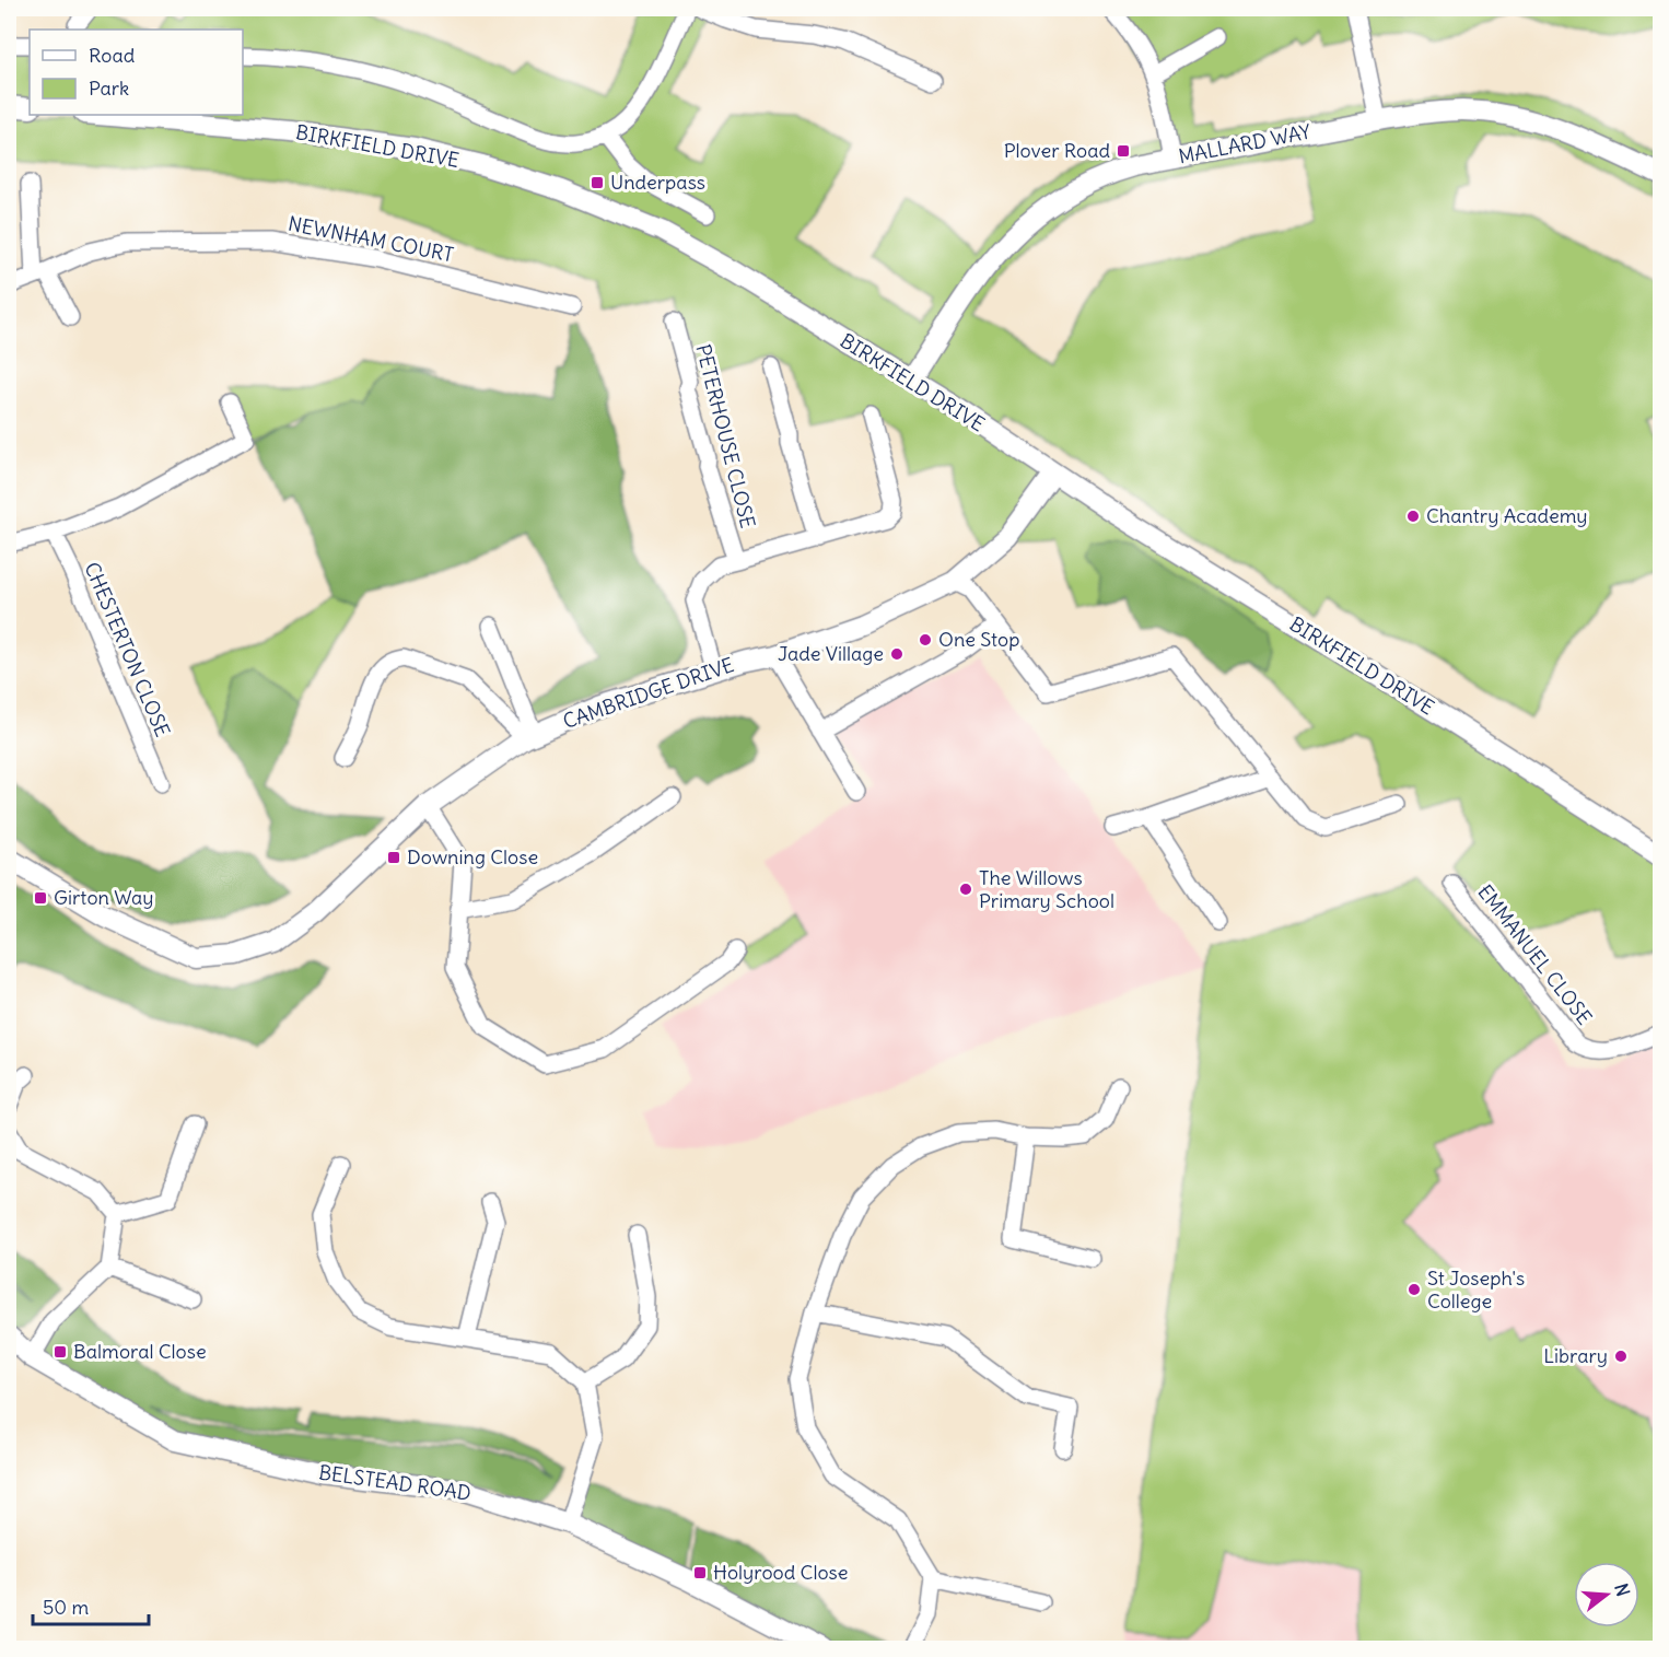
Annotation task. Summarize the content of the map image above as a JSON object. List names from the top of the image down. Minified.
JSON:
{"streets":{"street":["MALLARD WAY","BIRKFIELD DRIVE","NEWNHAM COURT","PETERHOUSE CLOSE","CHESTERTON CLOSE","CAMBRIDGE DRIVE","EMMANUEL CLOSE","BELSTEAD ROAD"]},"crossings":[["MALLARD WAY","BIRKFIELD DRIVE"],["BIRKFIELD DRIVE","CAMBRIDGE DRIVE"],["PETERHOUSE CLOSE","CAMBRIDGE DRIVE"]],"places":{"transit":["Plover Road","Underpass","Downing Close","Girton Way","Balmoral Close","Holyrood Close"],"other":["Chantry Academy","One Stop","Jade Village","The Willows Primary School","St Joseph's College","Library"]},"legend":["Road","Park"],"scale_bar":"50 m","north":"right"}
